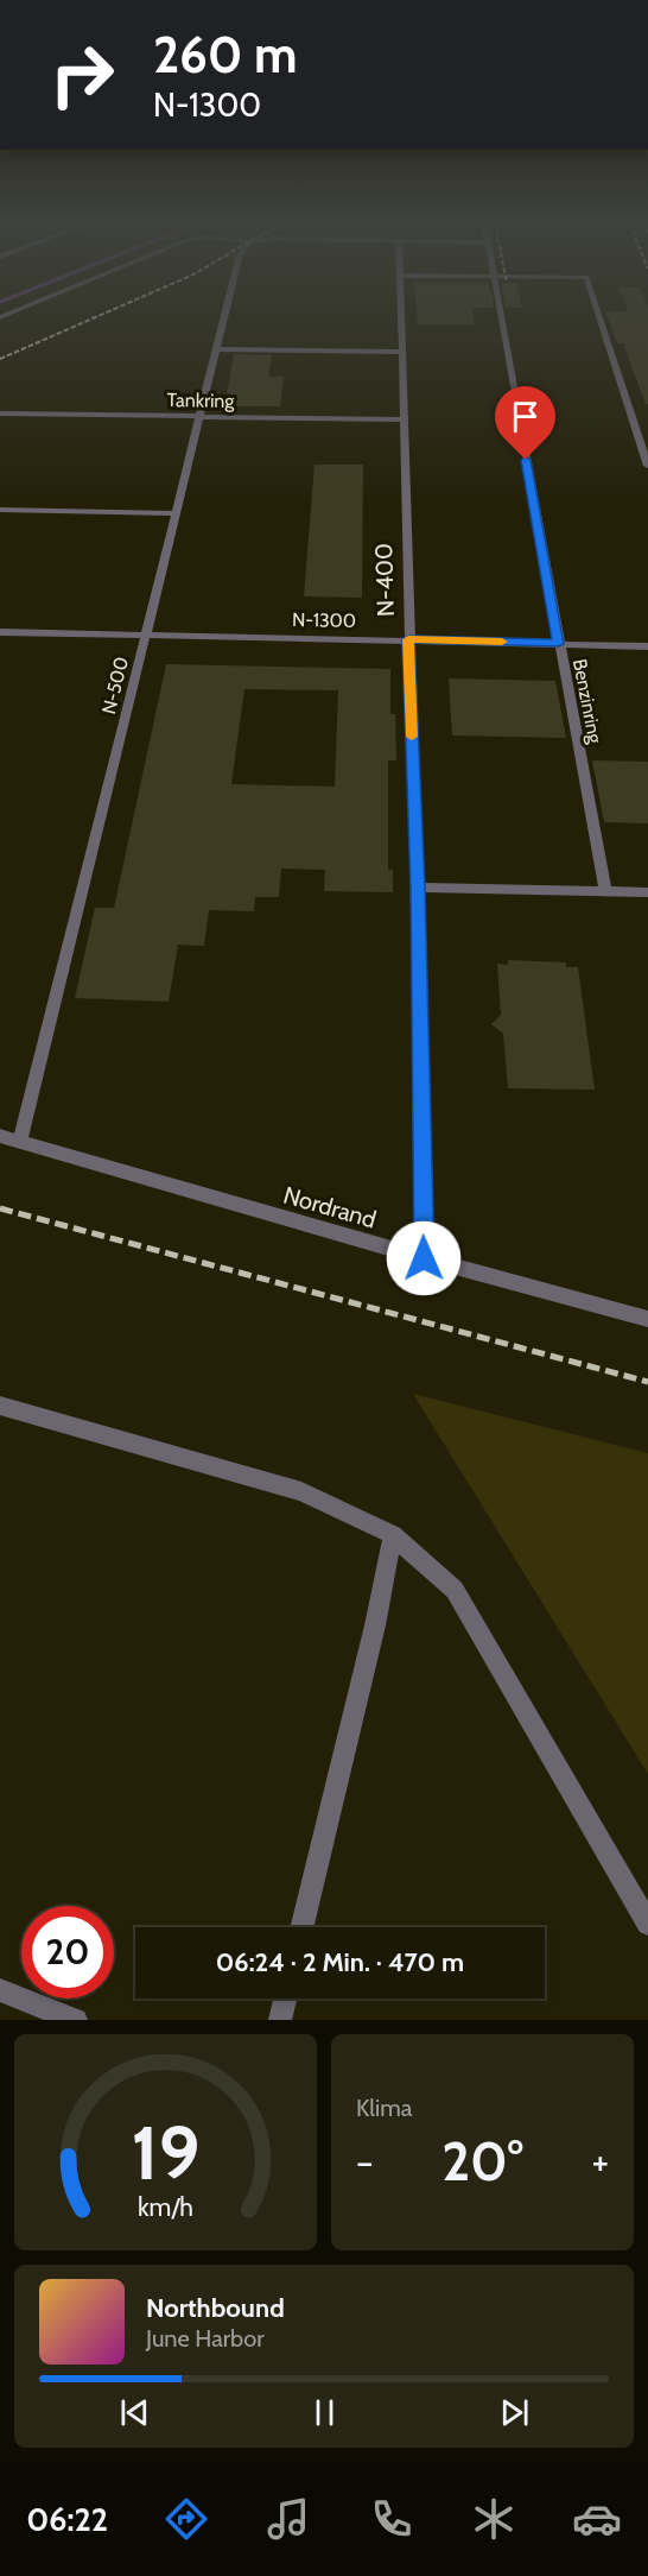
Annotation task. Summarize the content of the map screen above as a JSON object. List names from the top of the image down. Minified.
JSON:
{"streets":{"lane":["Tankring","N-400","N-1300","N-500","Benzinring","Nordrand"]},"crossings":[["Tankring","N-400"],["Tankring","N-500"],["N-400","N-1300"],["N-400","Nordrand"],["N-1300","N-500"],["N-1300","Benzinring"],["N-500","Nordrand"]],"page":{"turn":["260 m","N-1300"],"limit":"20","trip":"06:24 · 2 Min. · 470 m","tile":"Klima","heat":["−","20°","+"],"song":["Northbound","June Harbor"],"tabs":"06:22","gauge":["19","km/h"]}}
